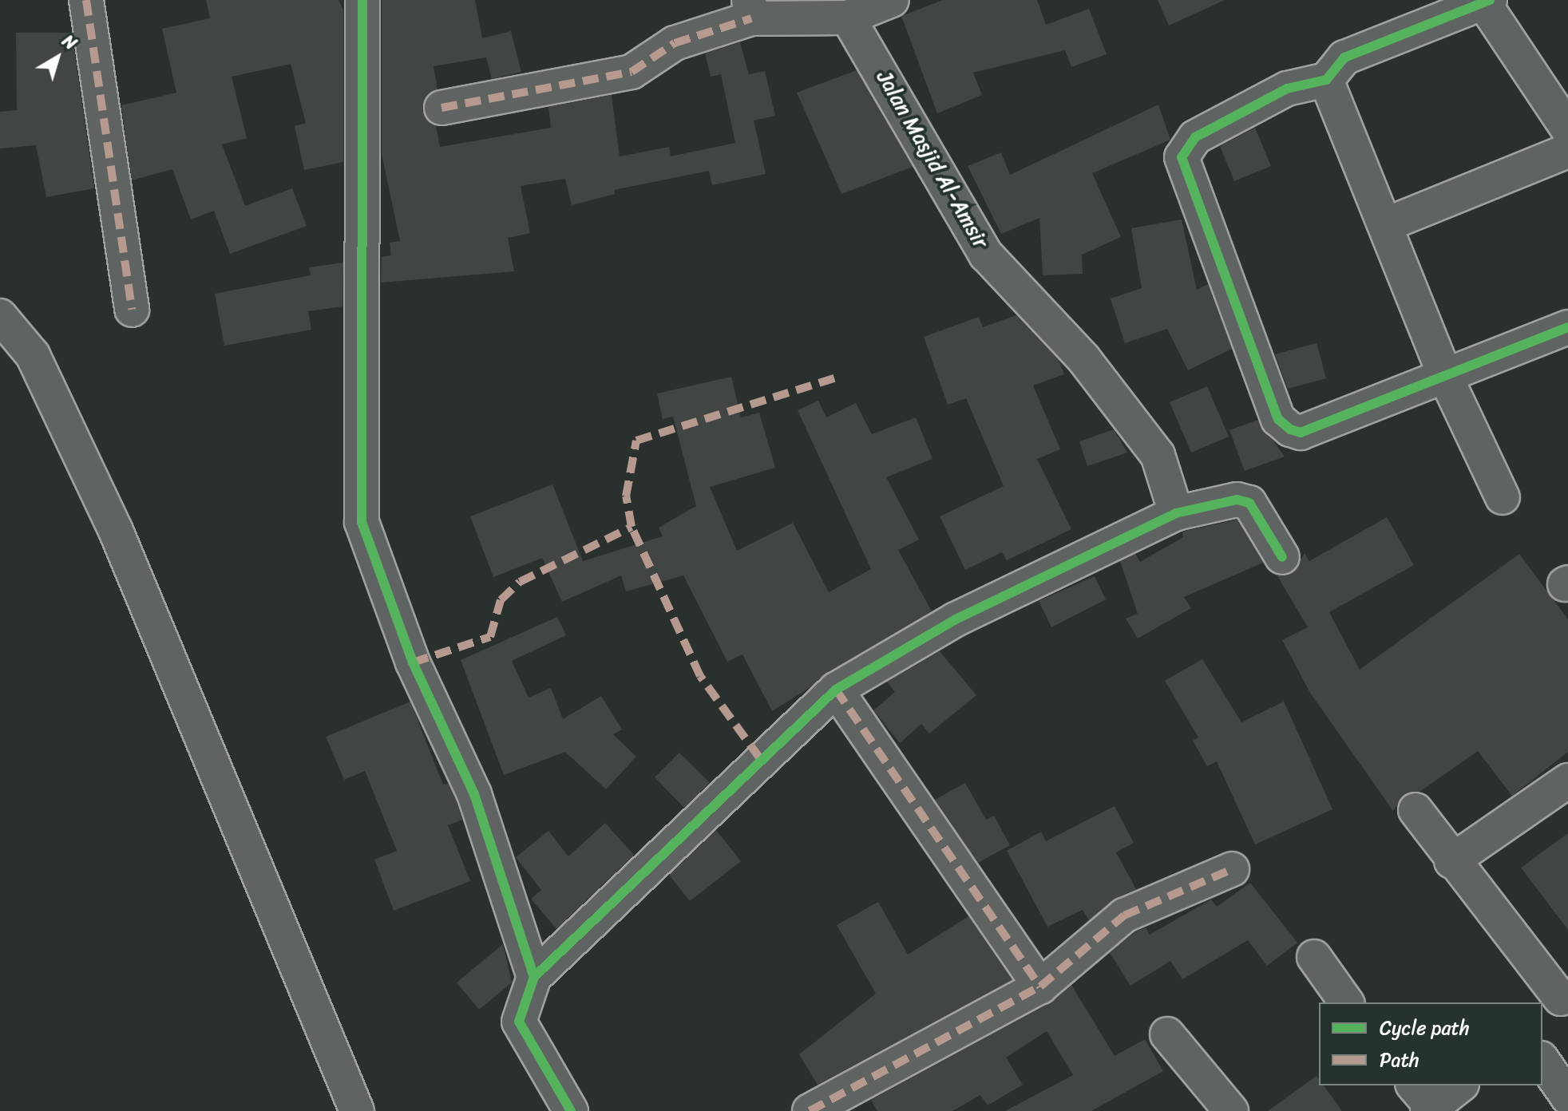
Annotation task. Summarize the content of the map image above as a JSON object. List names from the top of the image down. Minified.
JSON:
{"streets":{"street":["Jalan Masjid Al-Amsir"]},"legend":["Cycle path","Path"],"north":"top right"}
